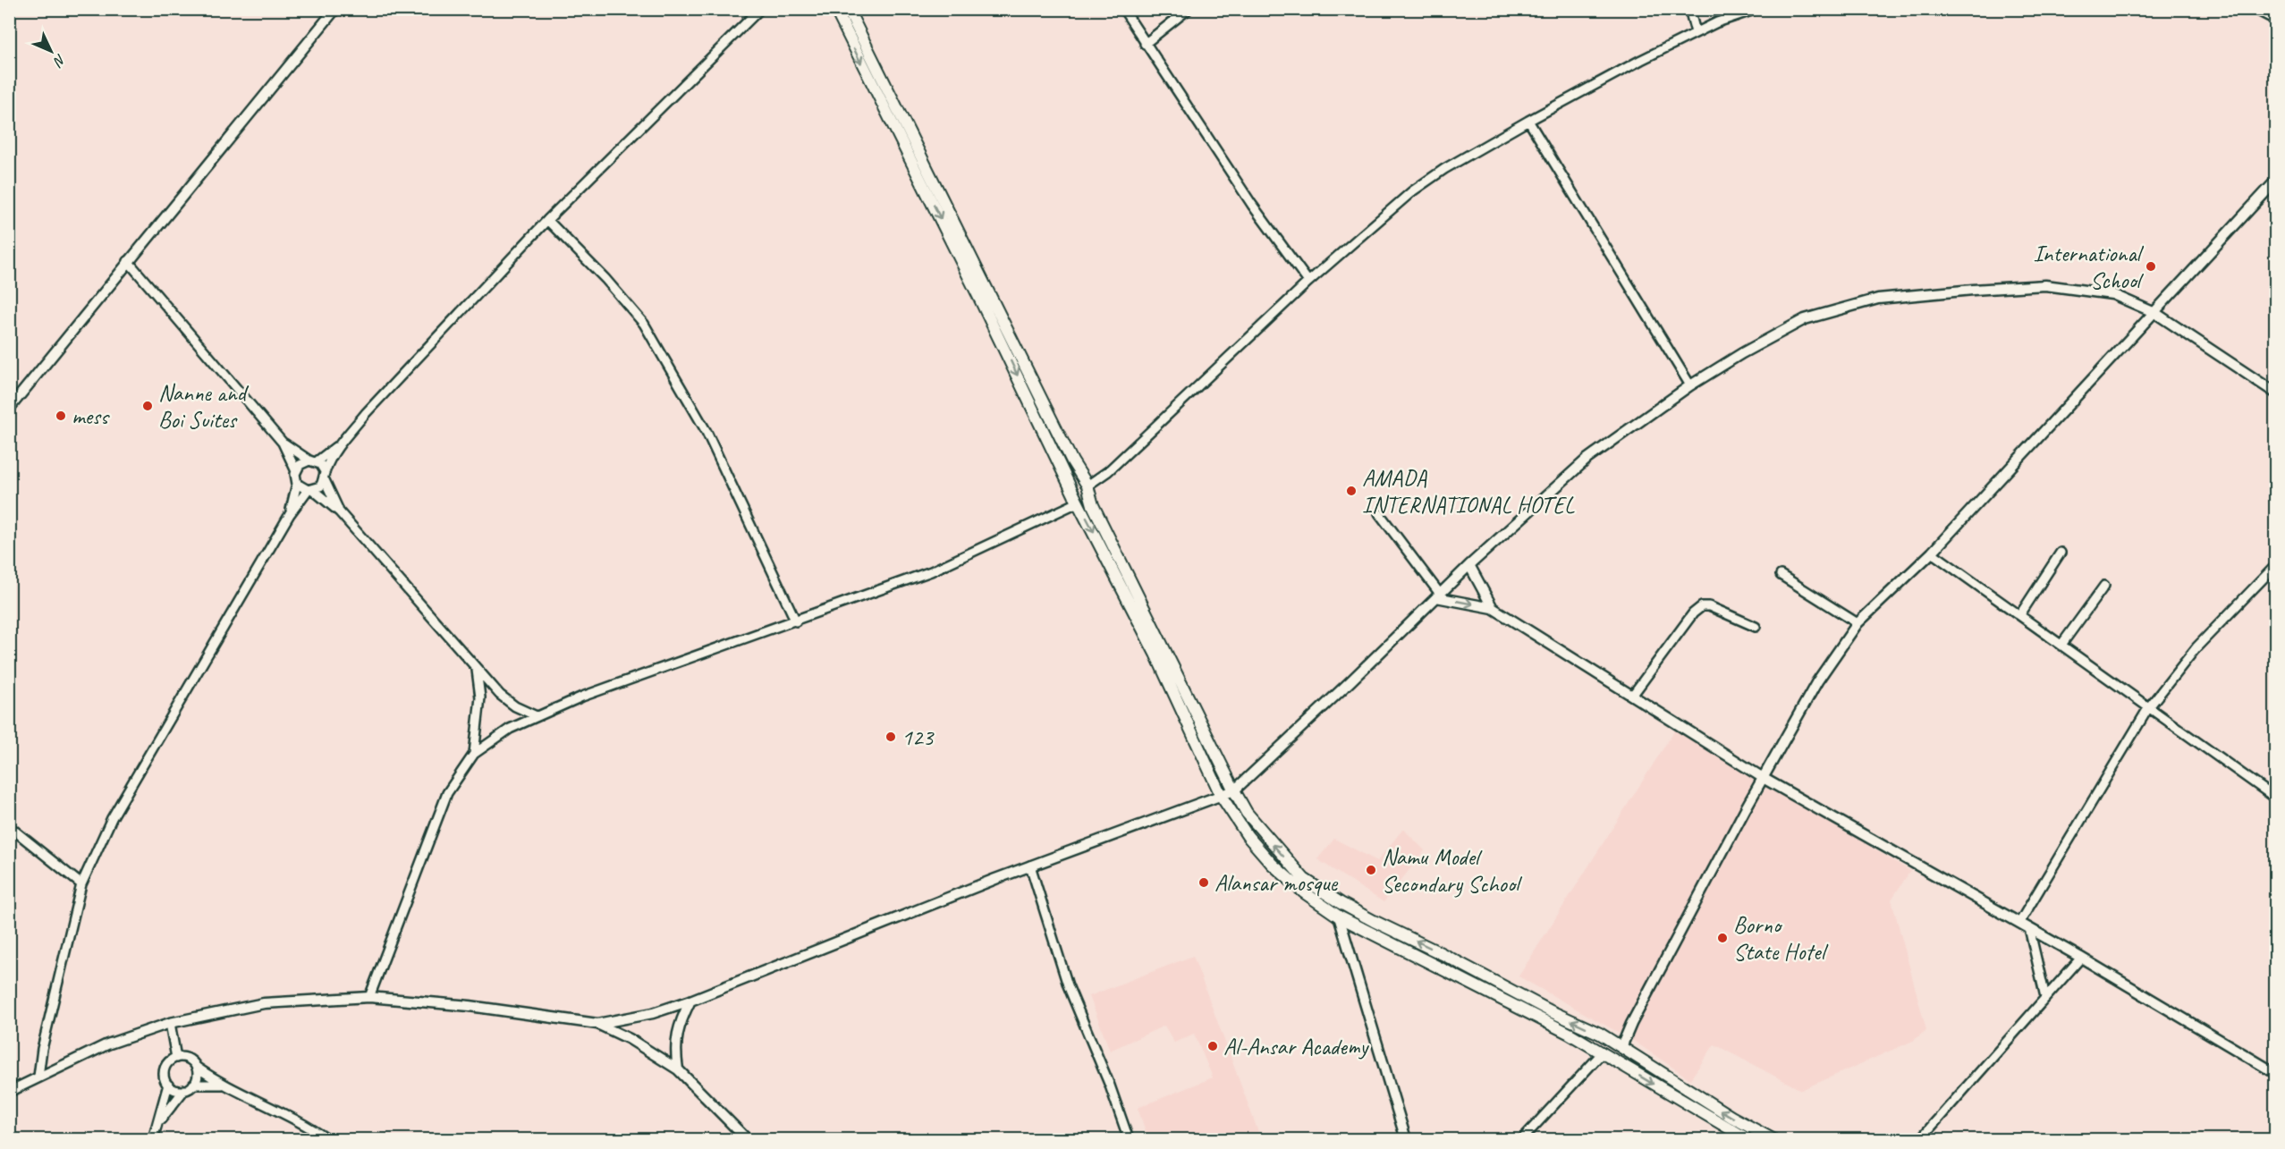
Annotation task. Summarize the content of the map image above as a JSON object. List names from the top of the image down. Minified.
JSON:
{"places":["International School","Nanne and Boi Suites","mess","AMADA INTERNATIONAL HOTEL","123","Namu Model Secondary School","Alansar mosque","Borno State Hotel","Al-Ansar Academy"],"north":"bottom right"}
